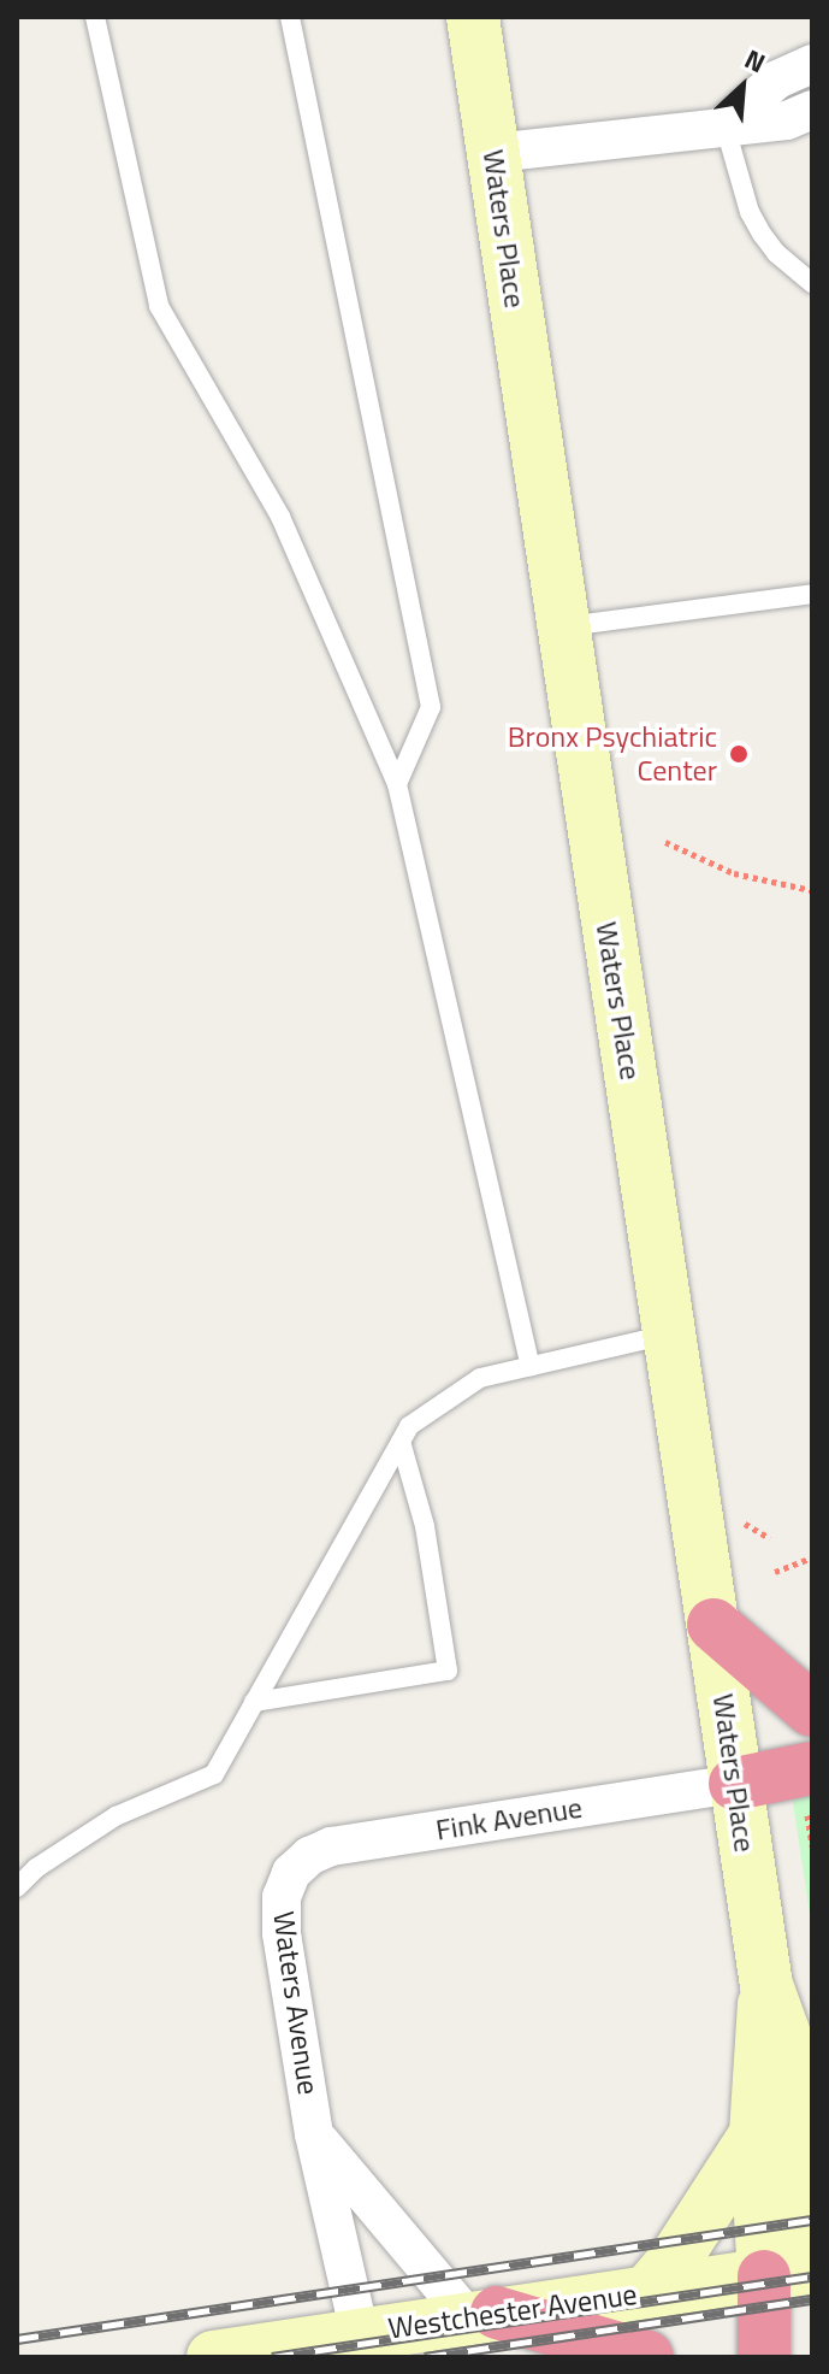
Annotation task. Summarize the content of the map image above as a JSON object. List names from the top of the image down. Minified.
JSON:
{"streets":{"main road":["Waters Place","Westchester Avenue"],"street":["Fink Avenue","Waters Avenue"]},"crossings":[["Waters Place","Fink Avenue"],["Waters Place","Westchester Avenue"],["Fink Avenue","Waters Avenue"],["Waters Avenue","Westchester Avenue"]],"places":["Bronx Psychiatric Center"],"north":"top right"}
